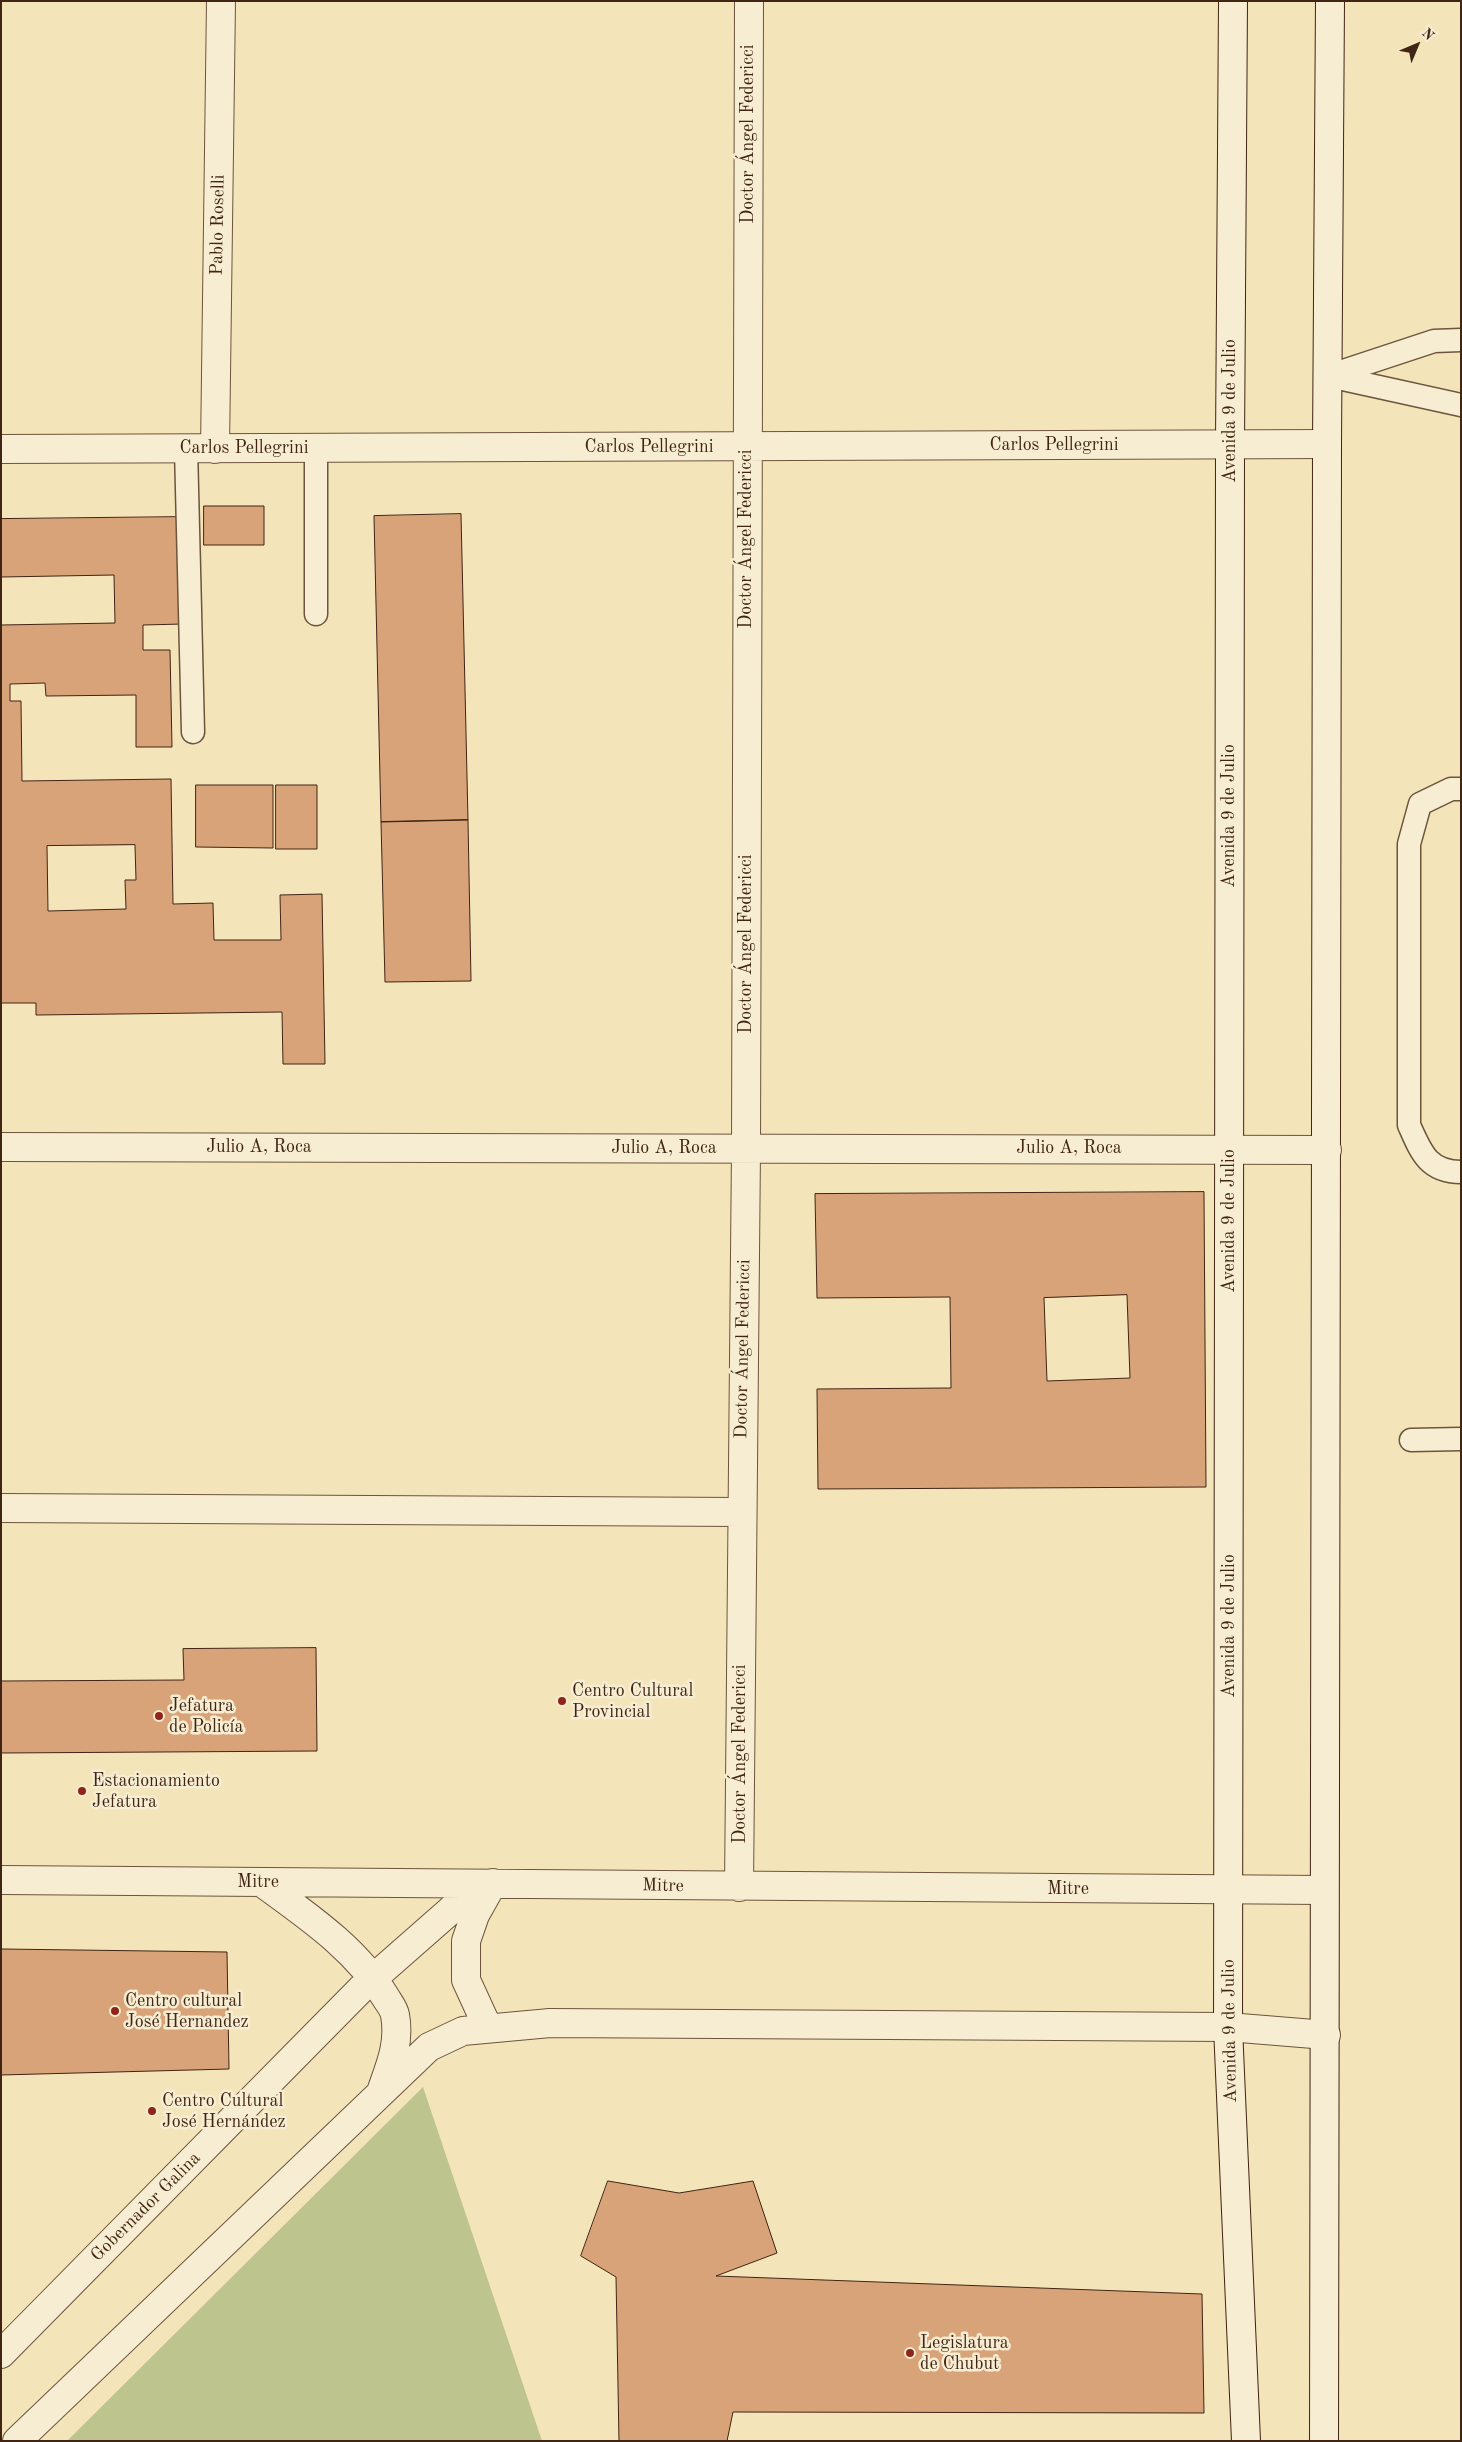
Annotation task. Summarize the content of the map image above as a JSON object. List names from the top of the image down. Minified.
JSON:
{"streets":{"street":["Doctor Ángel Federicci","Pablo Roselli","Avenida 9 de Julio","Carlos Pellegrini","Julio A, Roca","Mitre","Gobernador Galina"]},"crossings":[["Doctor Ángel Federicci","Carlos Pellegrini"],["Doctor Ángel Federicci","Julio A, Roca"],["Doctor Ángel Federicci","Mitre"],["Pablo Roselli","Carlos Pellegrini"],["Avenida 9 de Julio","Carlos Pellegrini"],["Avenida 9 de Julio","Julio A, Roca"],["Avenida 9 de Julio","Mitre"],["Mitre","Gobernador Galina"]],"places":["Centro Cultural Provincial","Jefatura de Policía","Estacionamiento Jefatura","Centro cultural José Hernandez","Centro Cultural José Hernández","Legislatura de Chubut"],"north":"top right"}
